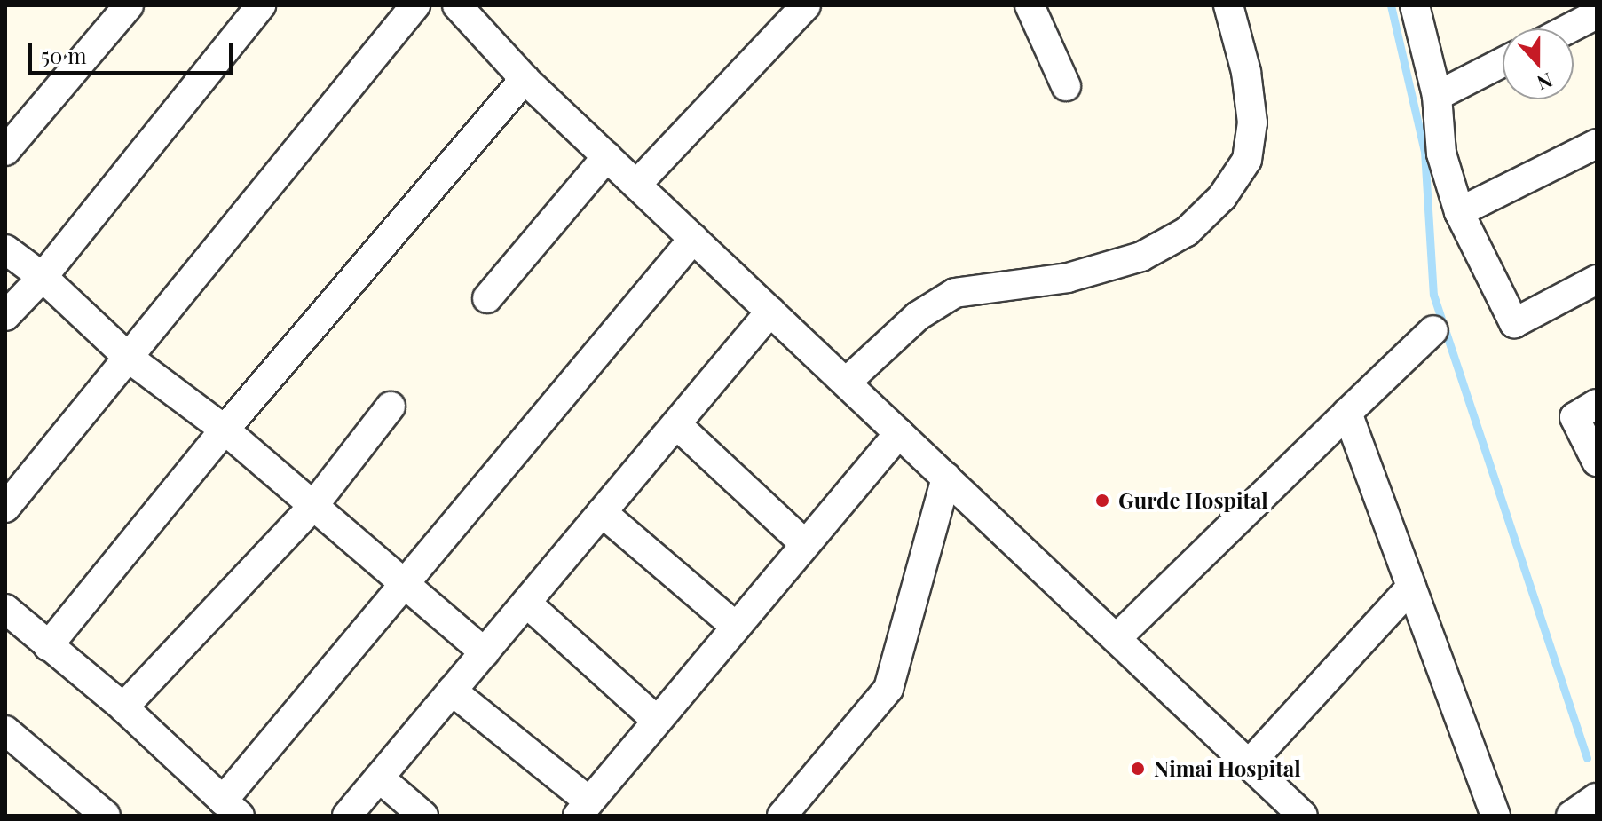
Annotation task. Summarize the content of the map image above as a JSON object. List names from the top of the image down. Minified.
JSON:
{"places":["Gurde Hospital","Nimai Hospital"],"scale_bar":"50 m","north":"bottom"}
